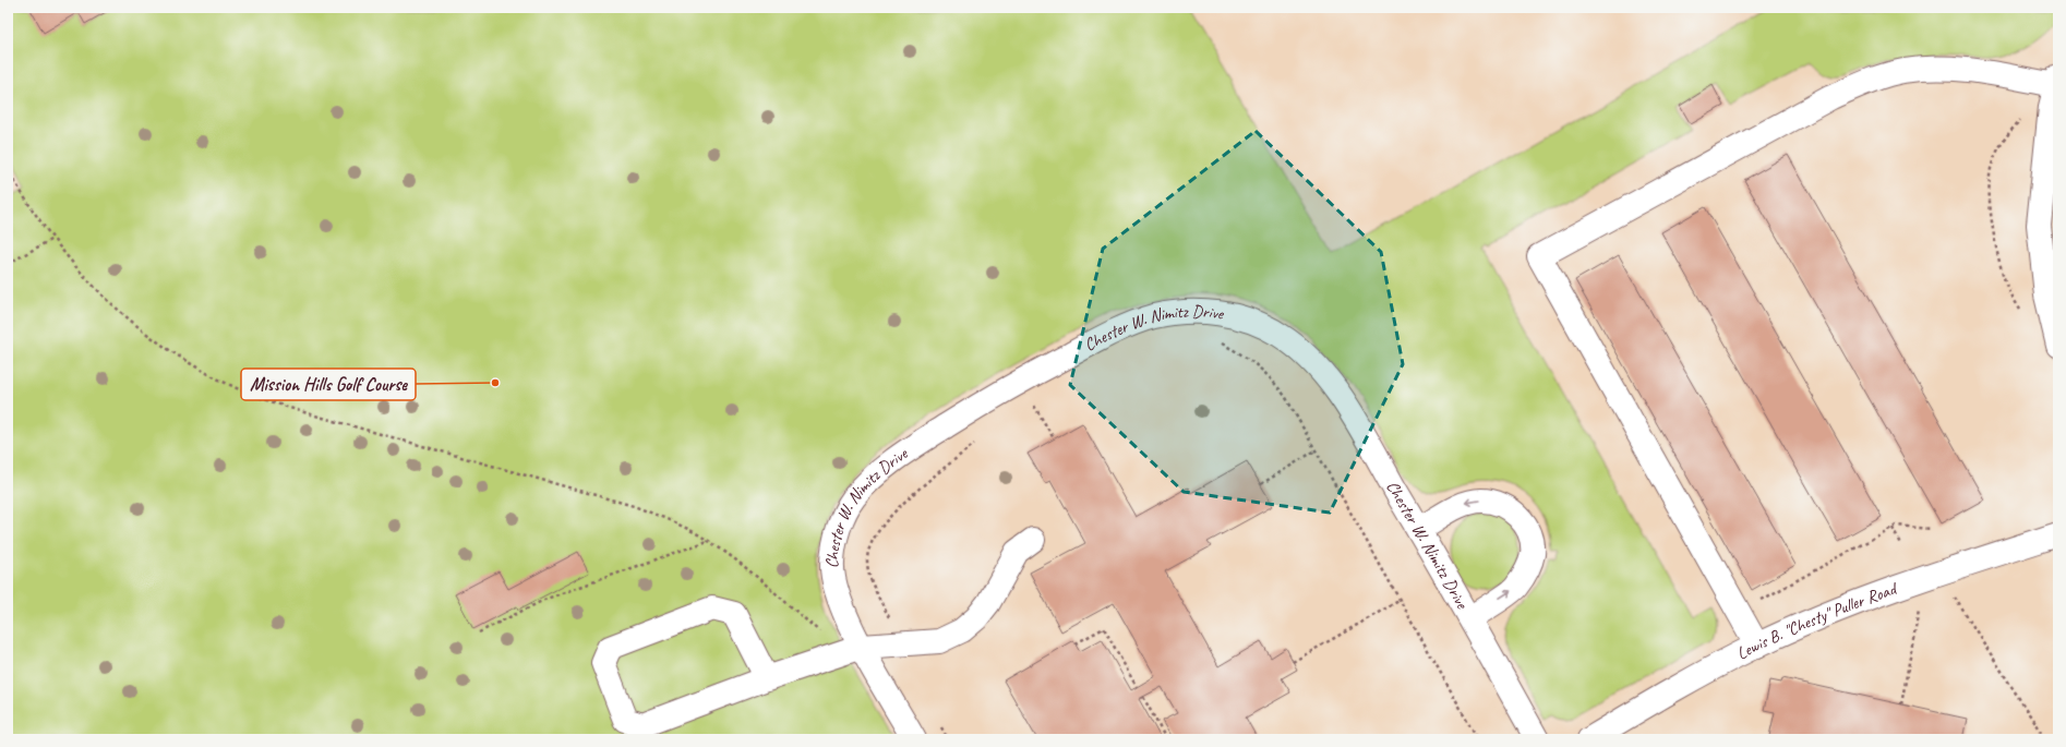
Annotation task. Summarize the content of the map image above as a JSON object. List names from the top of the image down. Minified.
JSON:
{"streets":{"street":["Chester W. Nimitz Drive","Lewis B. \"Chesty\" Puller Road"]},"places":["Mission Hills Golf Course"]}
